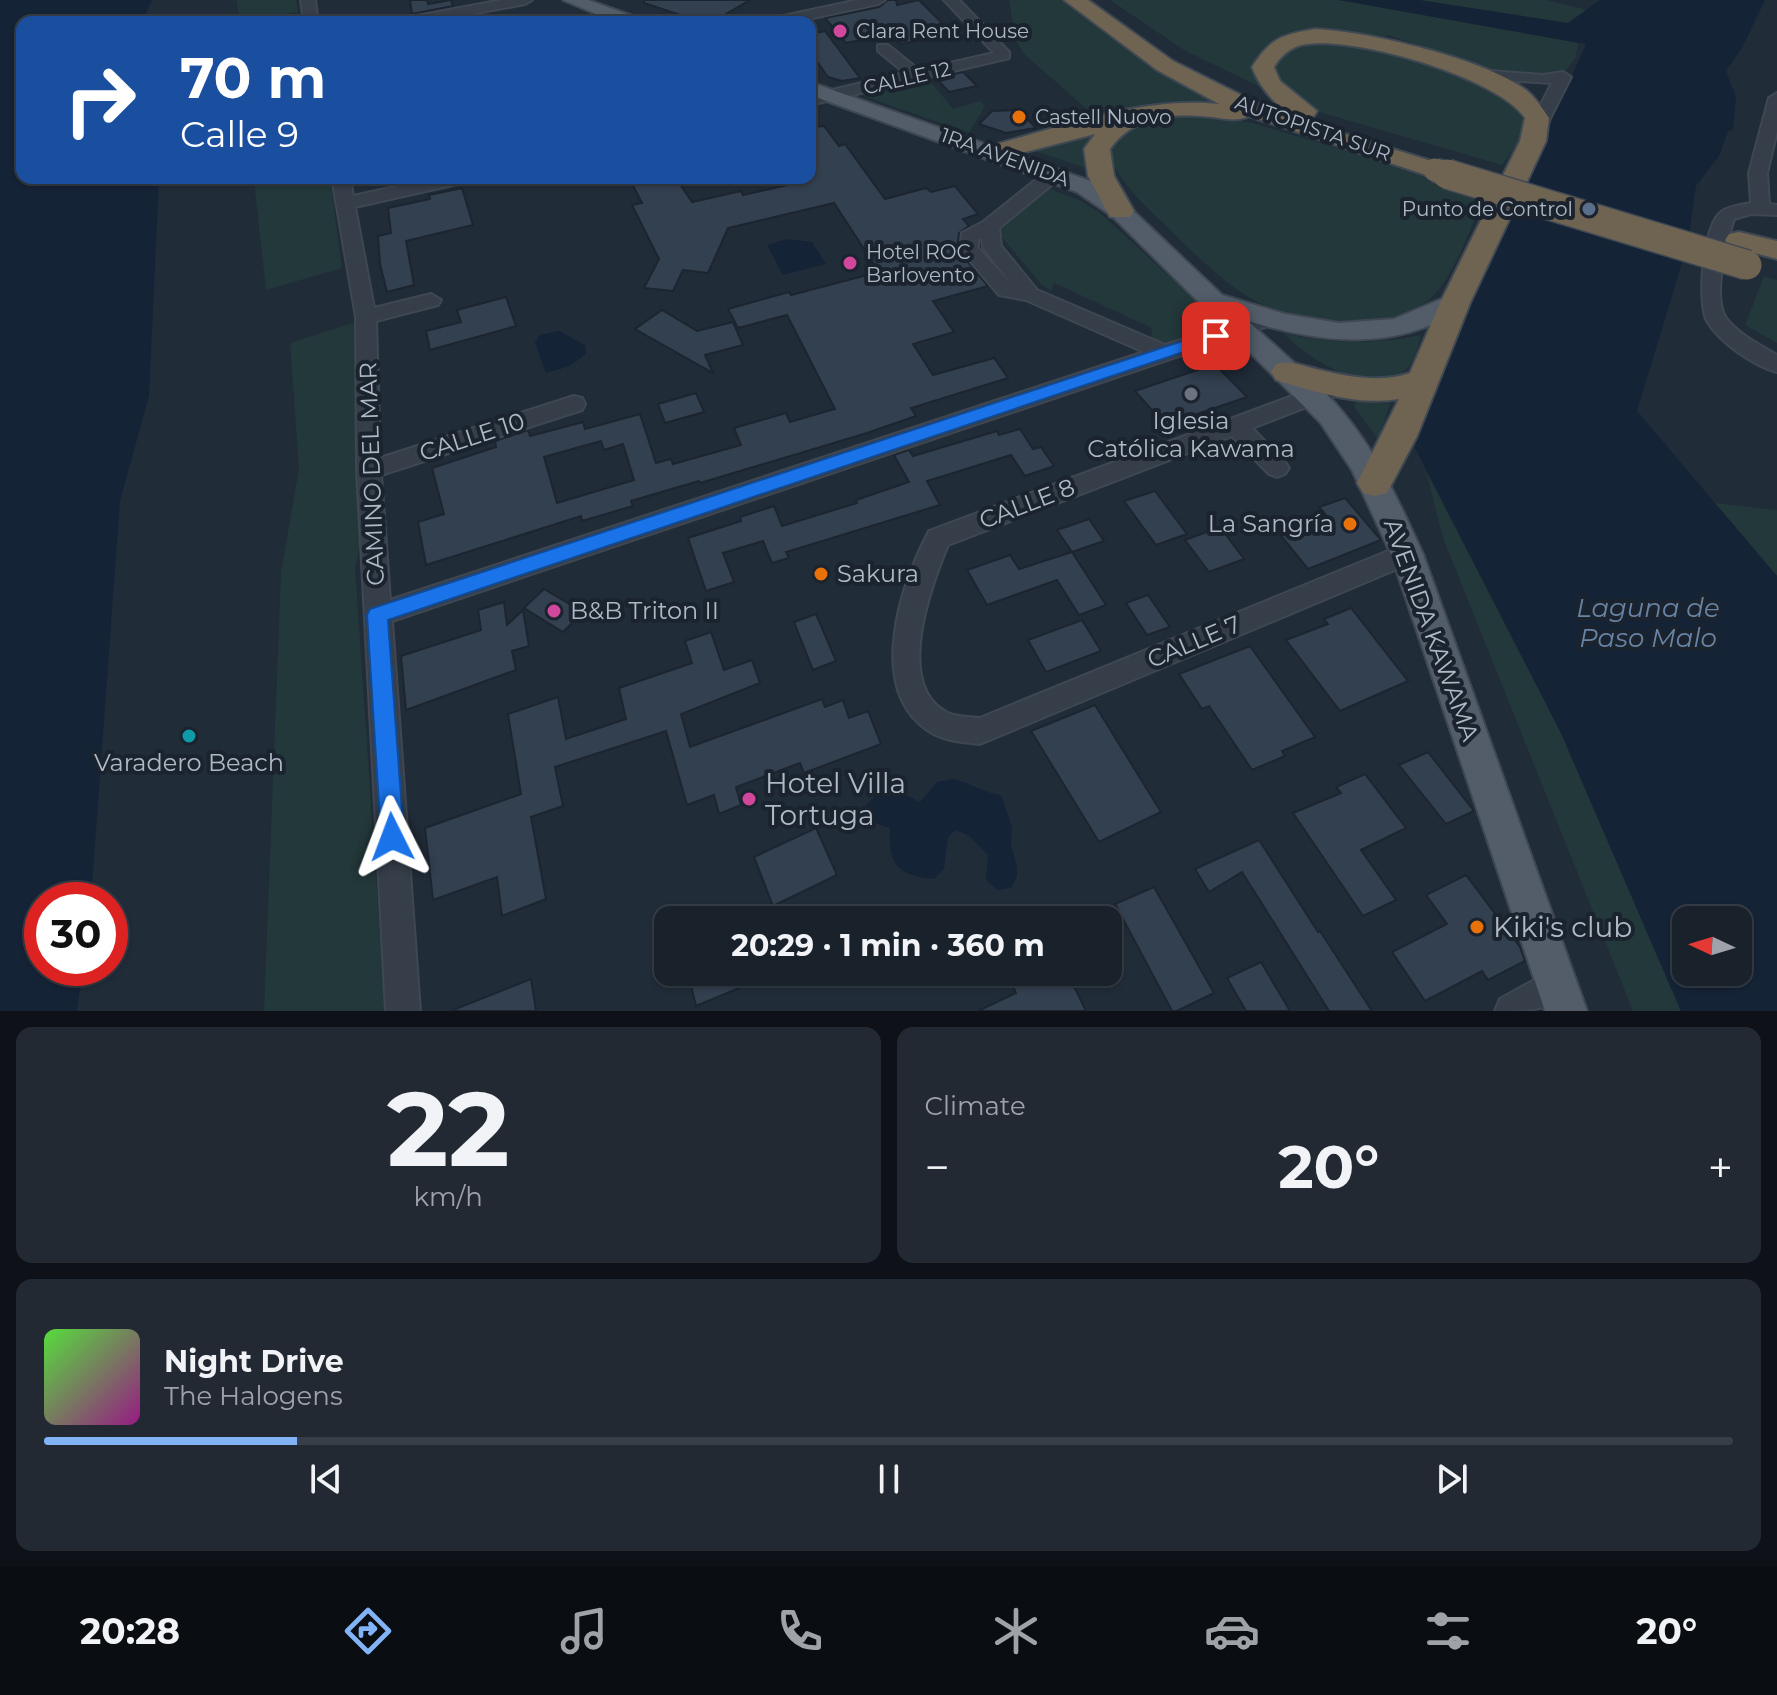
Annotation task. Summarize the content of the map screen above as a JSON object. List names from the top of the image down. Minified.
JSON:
{"streets":{"highway":["AUTOPISTA SUR"],"main road":["1RA AVENIDA","AVENIDA KAWAMA"],"street":["CALLE 12","CALLE 10","CAMINO DEL MAR","CALLE 8","CALLE 7"]},"crossings":[["CALLE 12","1RA AVENIDA"],["CALLE 10","CAMINO DEL MAR"],["CALLE 8","AVENIDA KAWAMA"],["CALLE 8","CALLE 7"],["AVENIDA KAWAMA","CALLE 7"]],"water":["Laguna de Paso Malo"],"places":["Clara Rent House","Castell Nuovo","Punto de Control","Hotel ROC Barlovento","Iglesia Católica Kawama","La Sangría","Sakura","B&B Triton II","Varadero Beach","Hotel Villa Tortuga","Kiki's club"],"north":"left","page":{"turn":["70 m","Calle 9"],"limit":"30","trip":"20:29 · 1 min · 360 m","tile":[["22","km/h"],"Climate"],"heat":["−","20°","+"],"song":["Night Drive","The Halogens"],"tabs":["20:28","20°"]}}
